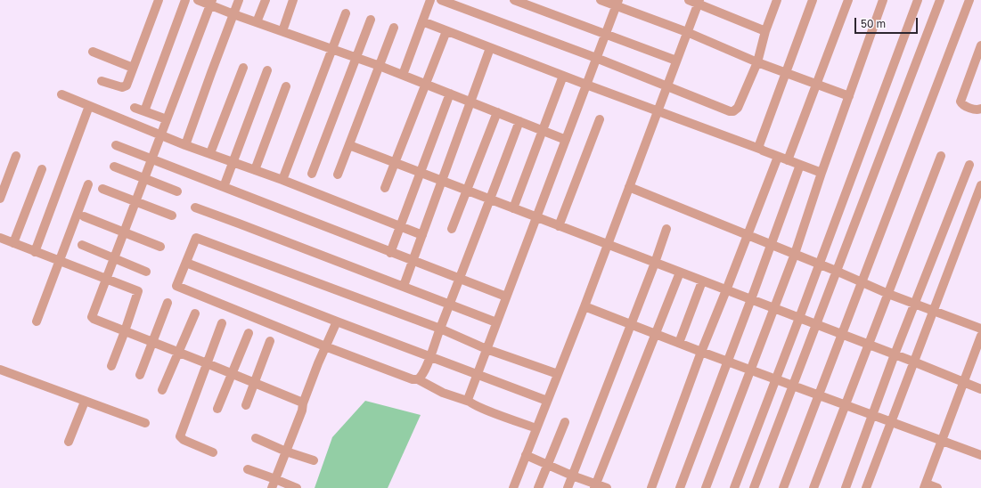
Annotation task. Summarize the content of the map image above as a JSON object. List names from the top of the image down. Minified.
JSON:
{"scale_bar":"50 m"}
